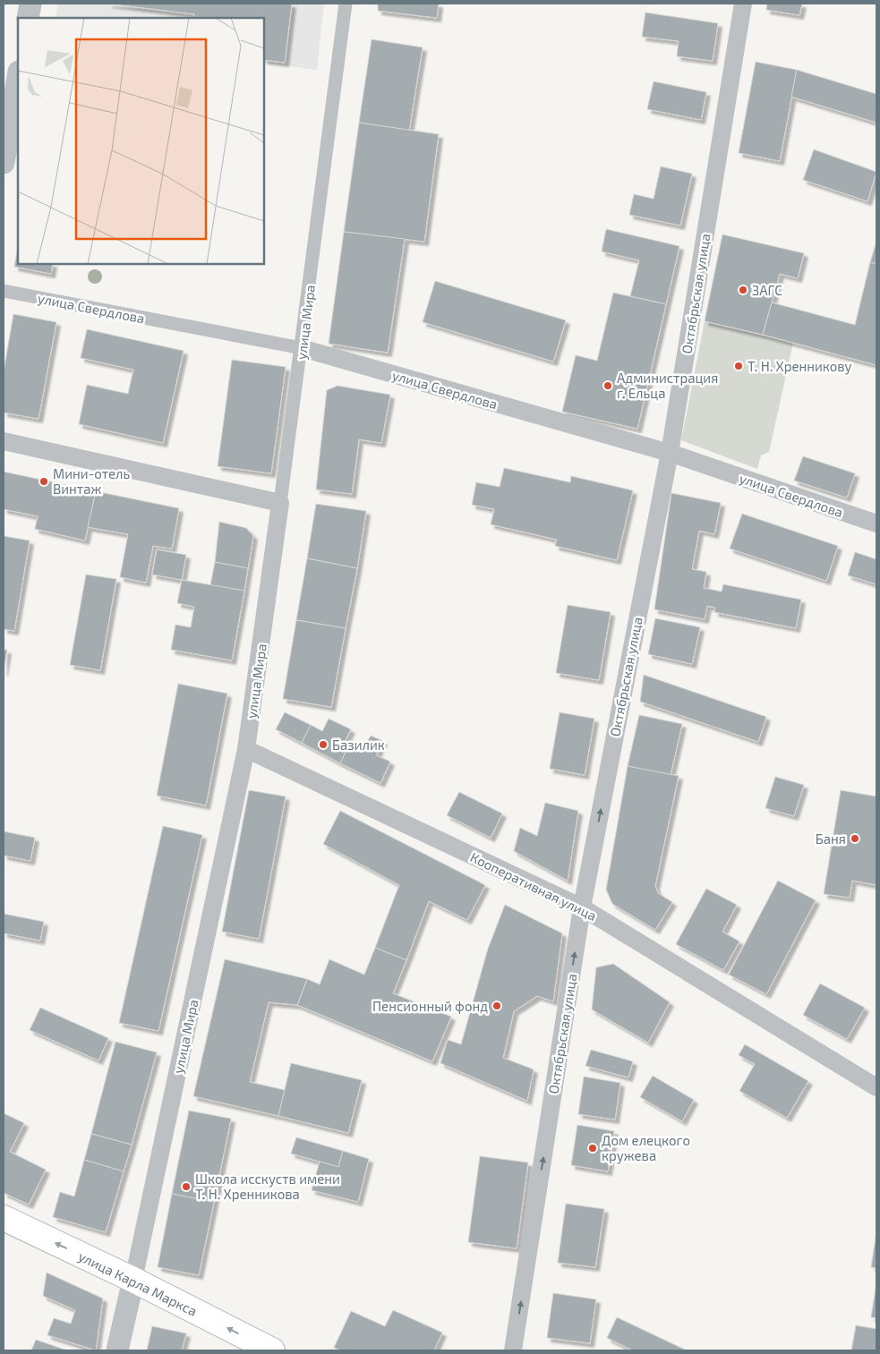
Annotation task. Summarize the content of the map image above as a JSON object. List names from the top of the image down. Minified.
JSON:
{"streets":{"main road":["улица Карла Маркса"],"street":["Октябрьская улица","улица Свердлова","улица Мира","Кооперативная улица"]},"crossings":[["Октябрьская улица","улица Свердлова"],["Октябрьская улица","Кооперативная улица"],["улица Свердлова","улица Мира"],["улица Мира","Кооперативная улица"],["улица Мира","улица Карла Маркса"]],"one_way":["Октябрьская улица","улица Карла Маркса"],"places":["ЗАГС","Т. Н. Хренникову","Администрация г. Ельца","Мини-отель Винтаж","Базилик","Баня","Пенсионный фонд","Дом елецкого кружева","Школа исскуств имени Т. Н. Хренникова"]}
